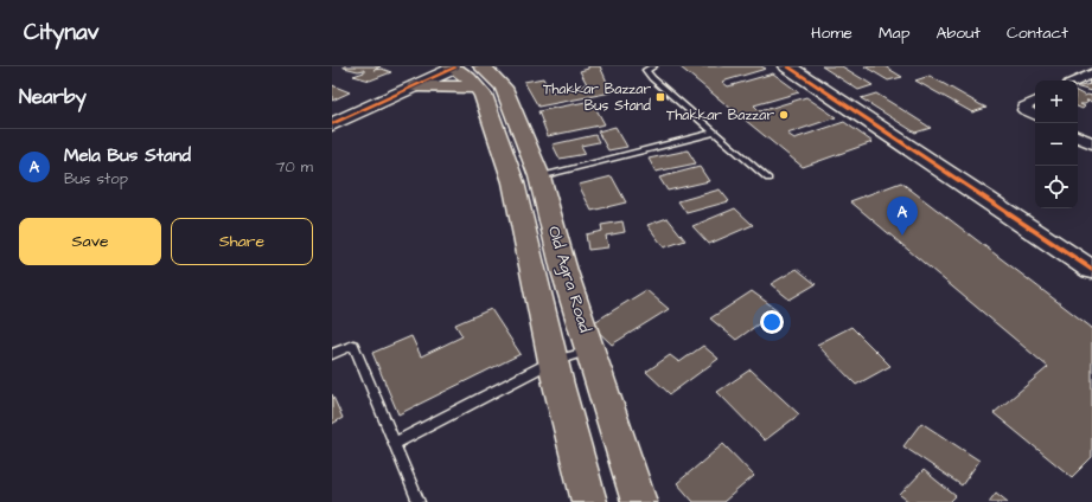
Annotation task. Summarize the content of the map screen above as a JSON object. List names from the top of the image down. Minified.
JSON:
{"streets":{"highway":["Old Agra Road"]},"places":{"transit":["Thakkar Bazzar Bus Stand"],"other":["Thakkar Bazzar"]},"page":{"header":"Citynav","nav":["Home","Map","About","Contact"],"heading":"Nearby","map_buttons":["+","−"],"list":[{"mark":"A","name":"Mela Bus Stand","note":"Bus stop","value":"70 m"}],"pins":"A","buttons":["Save","Share"]}}
